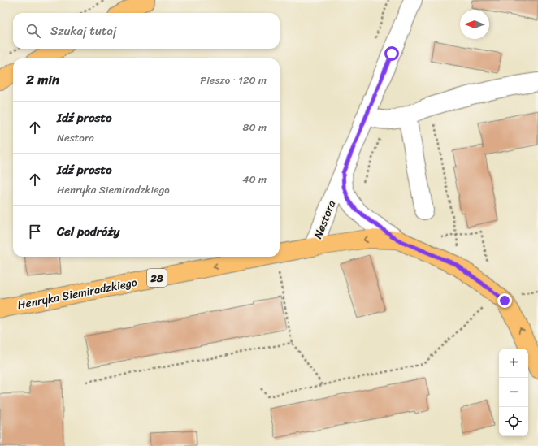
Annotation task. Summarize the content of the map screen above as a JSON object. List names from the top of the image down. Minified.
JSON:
{"streets":{"main road":["28","Henryka Siemiradzkiego"],"street":["Nestora"]},"crossings":[["Nestora","Henryka Siemiradzkiego"]],"one_way":["Henryka Siemiradzkiego"],"north":"left","page":{"search":"Szukaj tutaj","heading":["2 min","Pieszo · 120 m"],"list":[["Idź prosto","Nestora","80 m"],["Idź prosto","Henryka Siemiradzkiego","40 m"],"Cel podróży"],"map_buttons":["+","−"]}}
